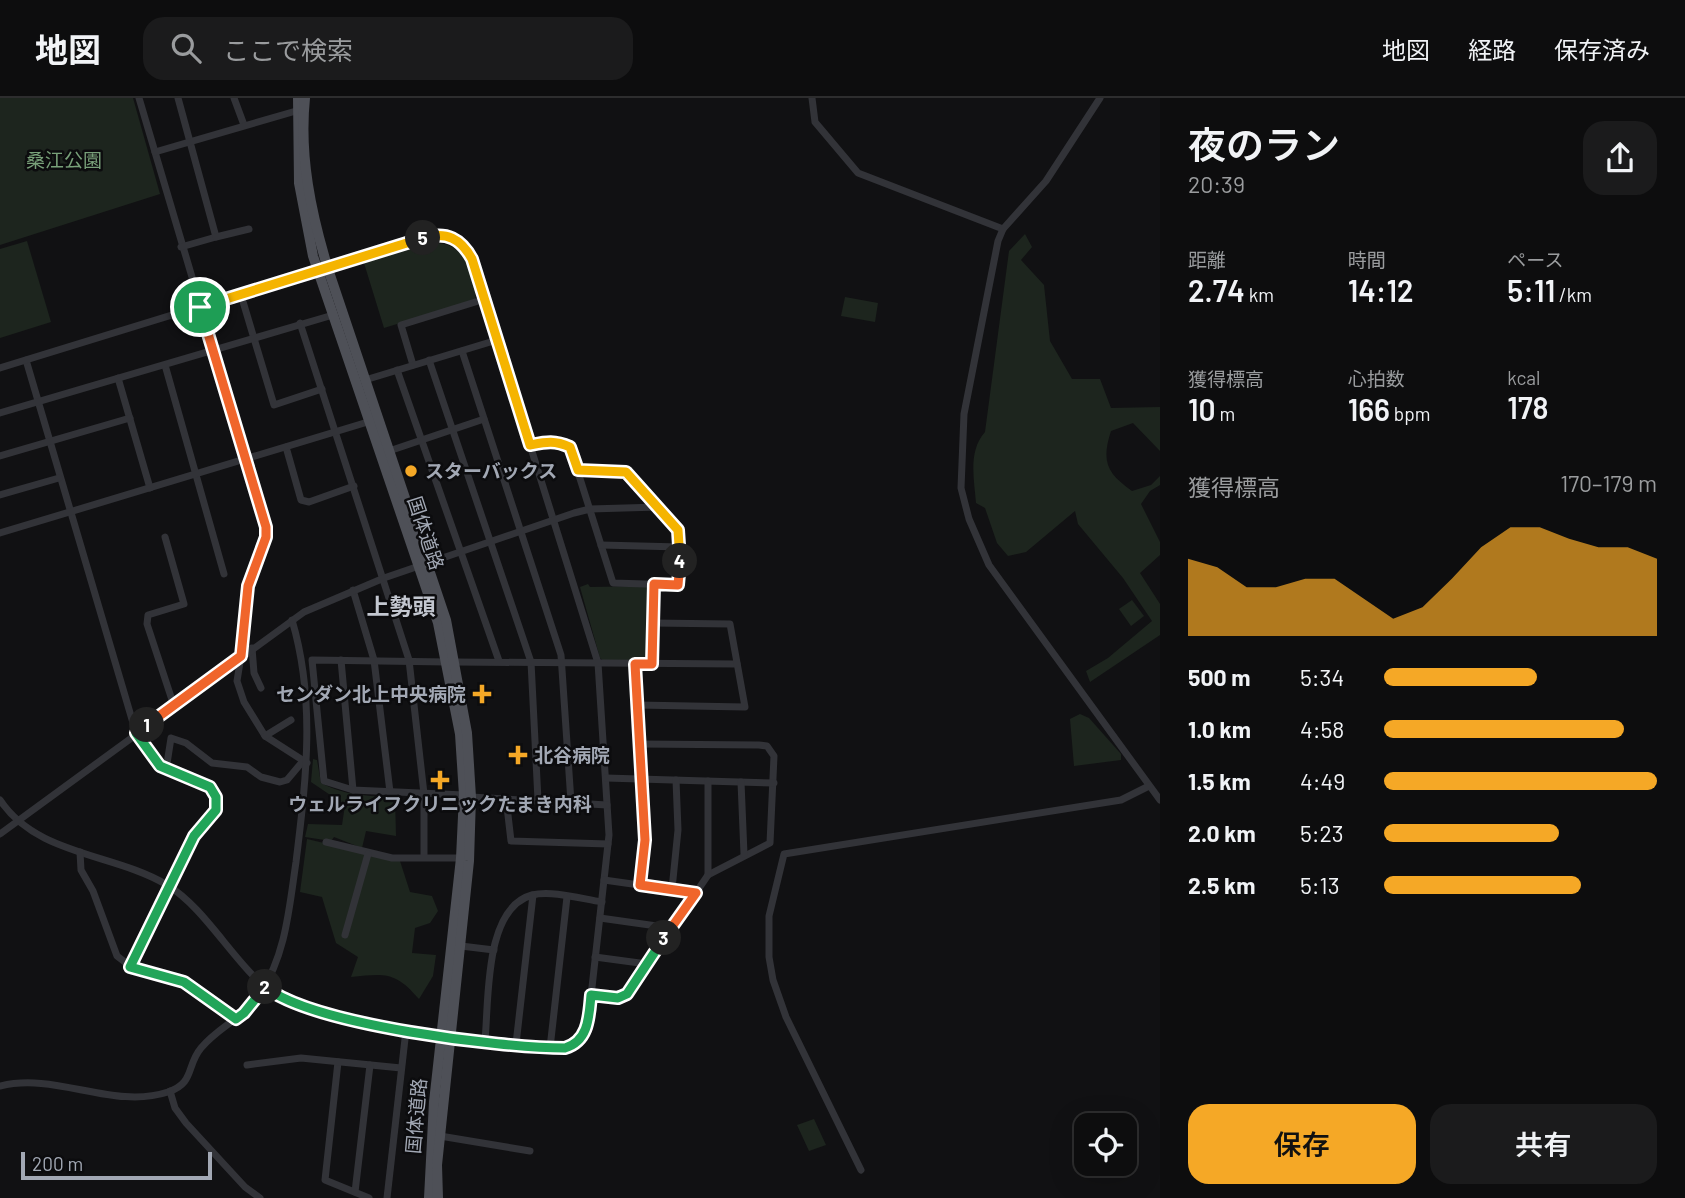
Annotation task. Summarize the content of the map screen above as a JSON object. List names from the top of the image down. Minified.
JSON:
{"streets":{"main road":["国体道路"]},"districts":["上勢頭"],"parks":["桑江公園"],"places":{"other":["スターバックス"],"health":["センダン北上中央病院","北谷病院","ウェルライフクリニックたまき内科"]},"scale_bar":"200 m","page":{"header":"地図","search":"ここで検索","nav":["地図","経路","保存済み"],"heading":["夜のラン","20:39"],"stats":[["距離","2.74 km"],["時間","14:12"],["ペース","5:11 /km"],["獲得標高","10 m"],["心拍数","166 bpm"],["kcal","178"]],"pins":["5","4","1","3","2"],"chart":["獲得標高","170–179 m"],"list":[{"name":"500 m","note":"5:34"},{"name":"1.0 km","note":"4:58"},{"name":"1.5 km","note":"4:49"},{"name":"2.0 km","note":"5:23"},{"name":"2.5 km","note":"5:13"}],"buttons":["保存","共有"],"scale":"200 m"}}
